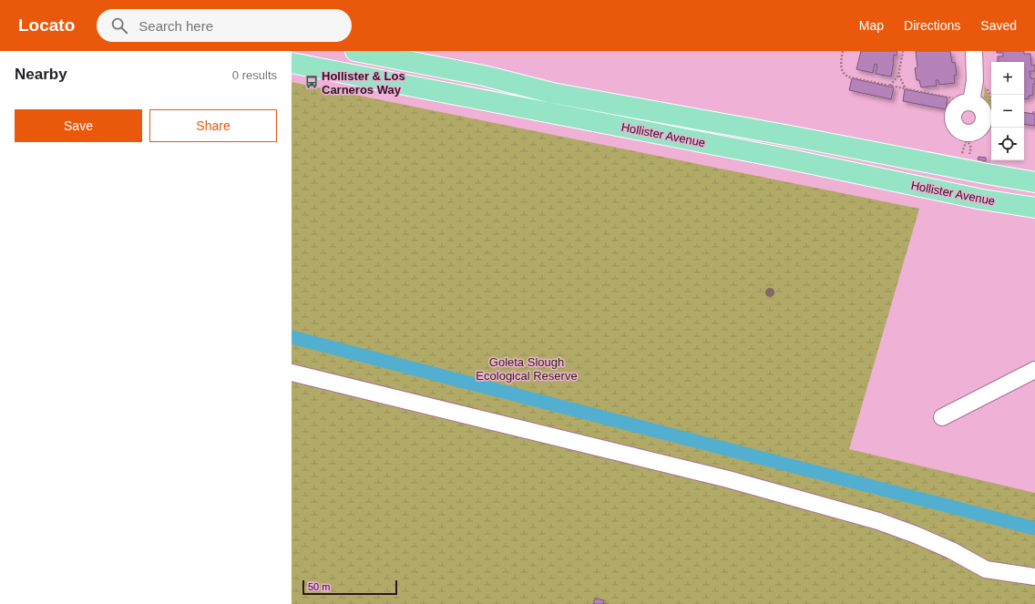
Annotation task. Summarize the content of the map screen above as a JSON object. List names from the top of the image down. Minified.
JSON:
{"streets":{"main road":["Hollister Avenue"]},"parks":["Goleta Slough Ecological Reserve"],"places":{"bus stop":["Hollister & Los Carneros Way"]},"scale_bar":"50 m","page":{"header":"Locato","search":"Search here","nav":["Map","Directions","Saved"],"heading":["Nearby","0 results"],"map_buttons":["+","−"],"buttons":["Save","Share"],"scale":"50 m"}}
